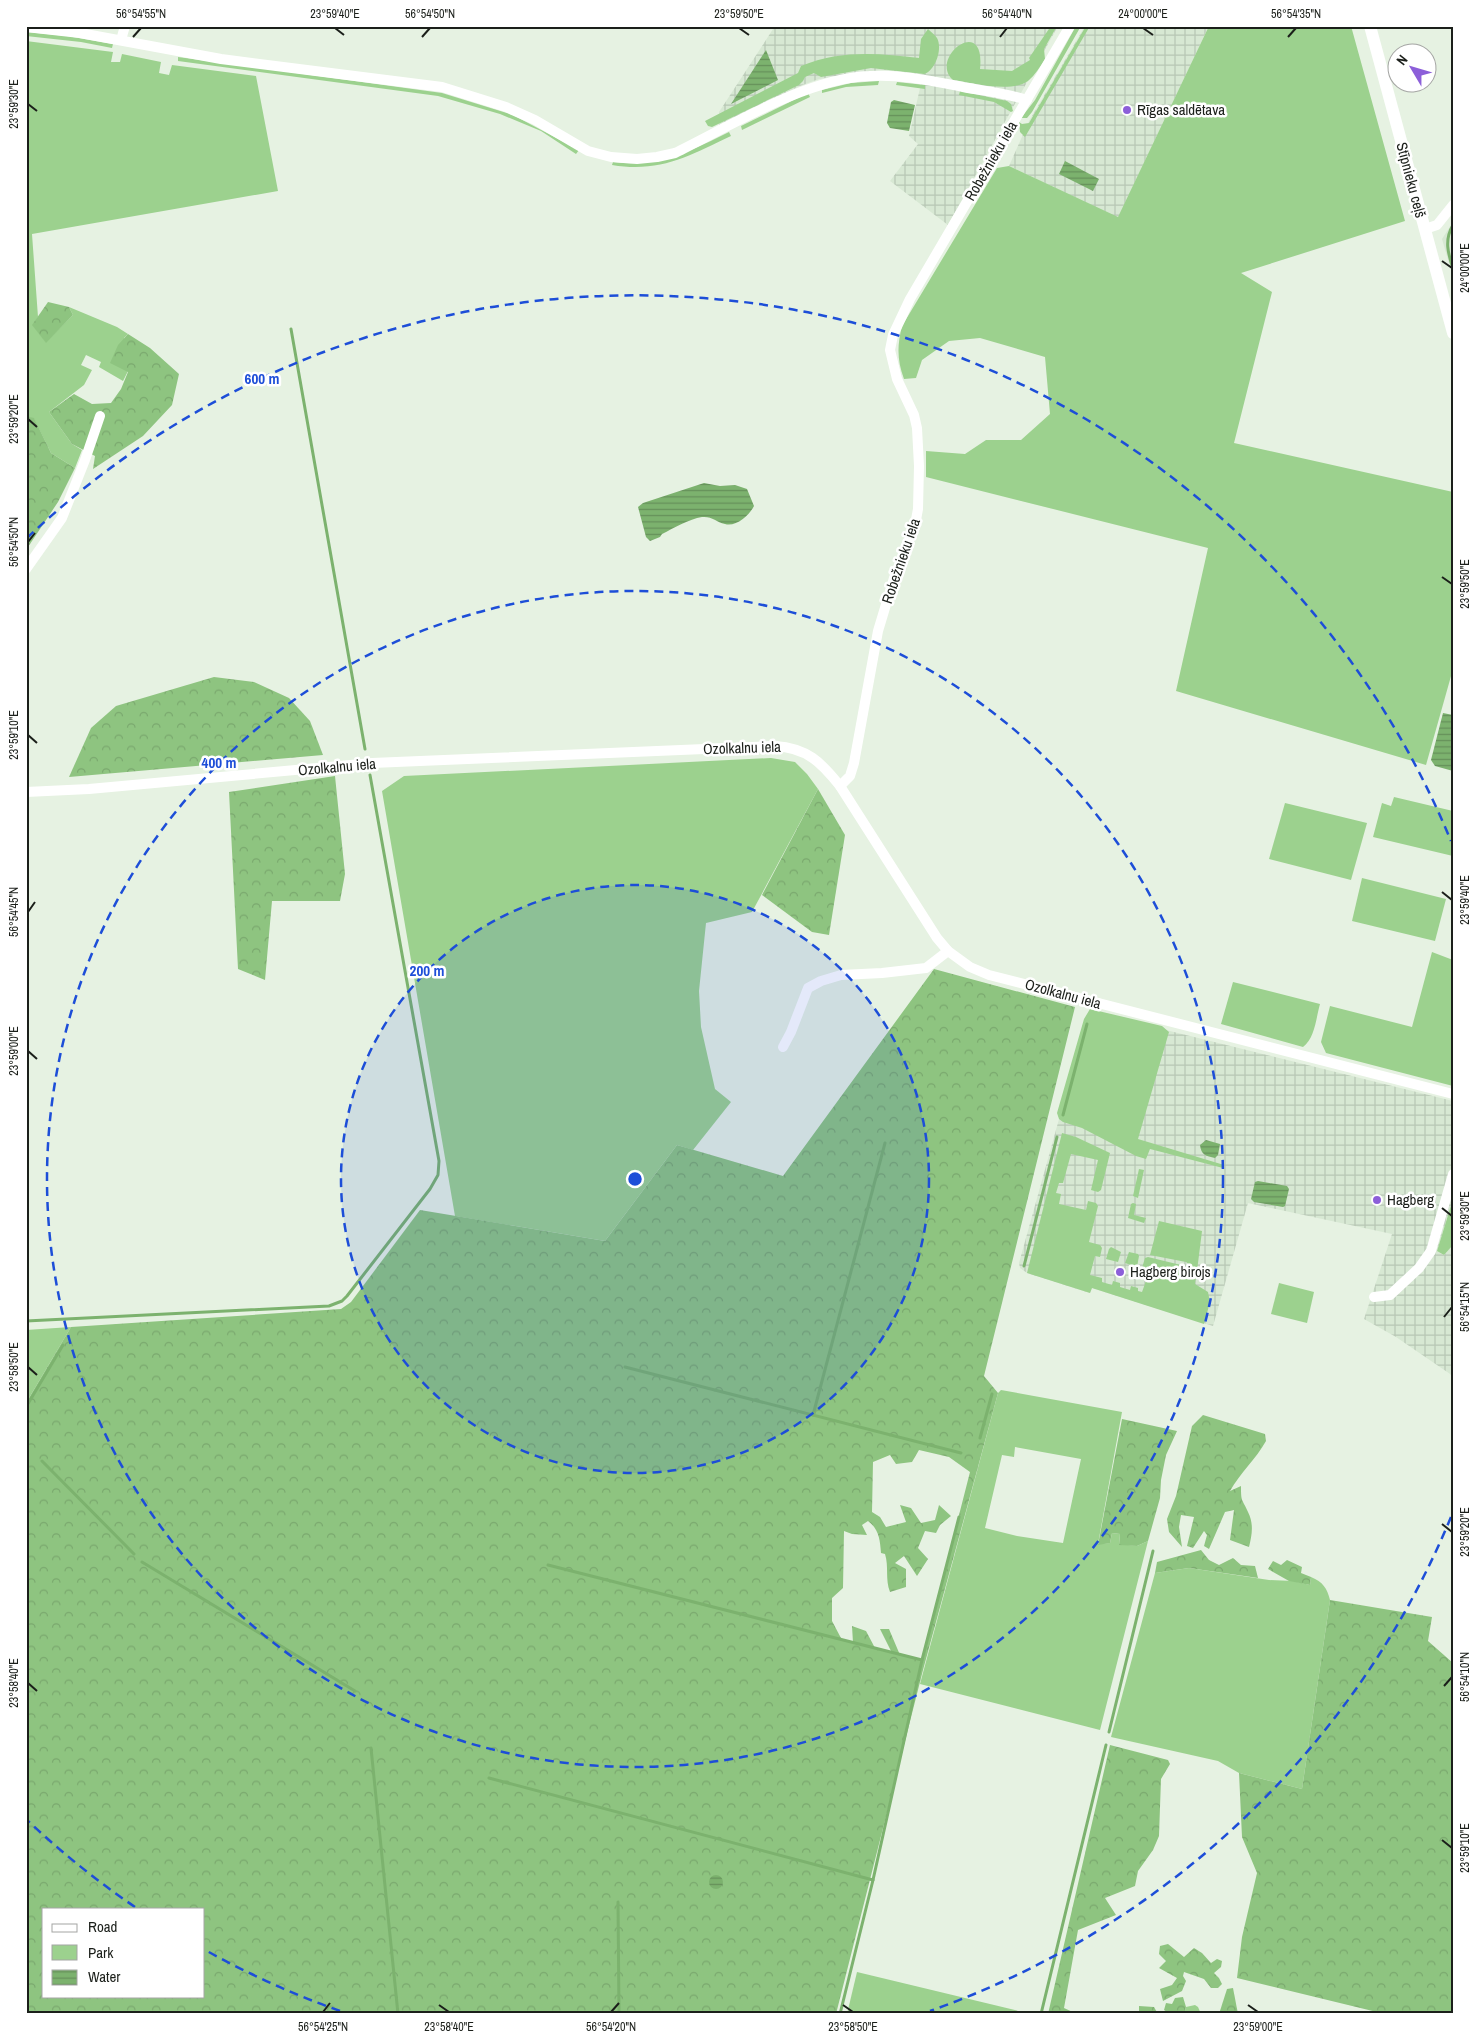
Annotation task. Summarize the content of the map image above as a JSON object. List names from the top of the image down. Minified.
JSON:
{"streets":{"main road":["Stīpnieku ceļš"],"street":["Robežnieku iela","Ozolkalnu iela"]},"crossings":[["Robežnieku iela","Ozolkalnu iela"]],"places":["Rīgas saldētava","Hagberg","Hagberg birojs"],"legend":["Road","Park","Water"],"north":"top left","coordinates":["56°54'55\"N","23°59'40\"E","56°54'50\"N","23°59'50\"E","56°54'40\"N","24°00'00\"E","56°54'35\"N","23°59'30\"E","23°59'20\"E","23°59'10\"E","56°54'45\"N","23°59'00\"E","56°54'15\"N","23°58'50\"E","56°54'10\"N","23°58'40\"E","56°54'25\"N","56°54'20\"N"],"rings":["600 m","400 m","200 m"]}
